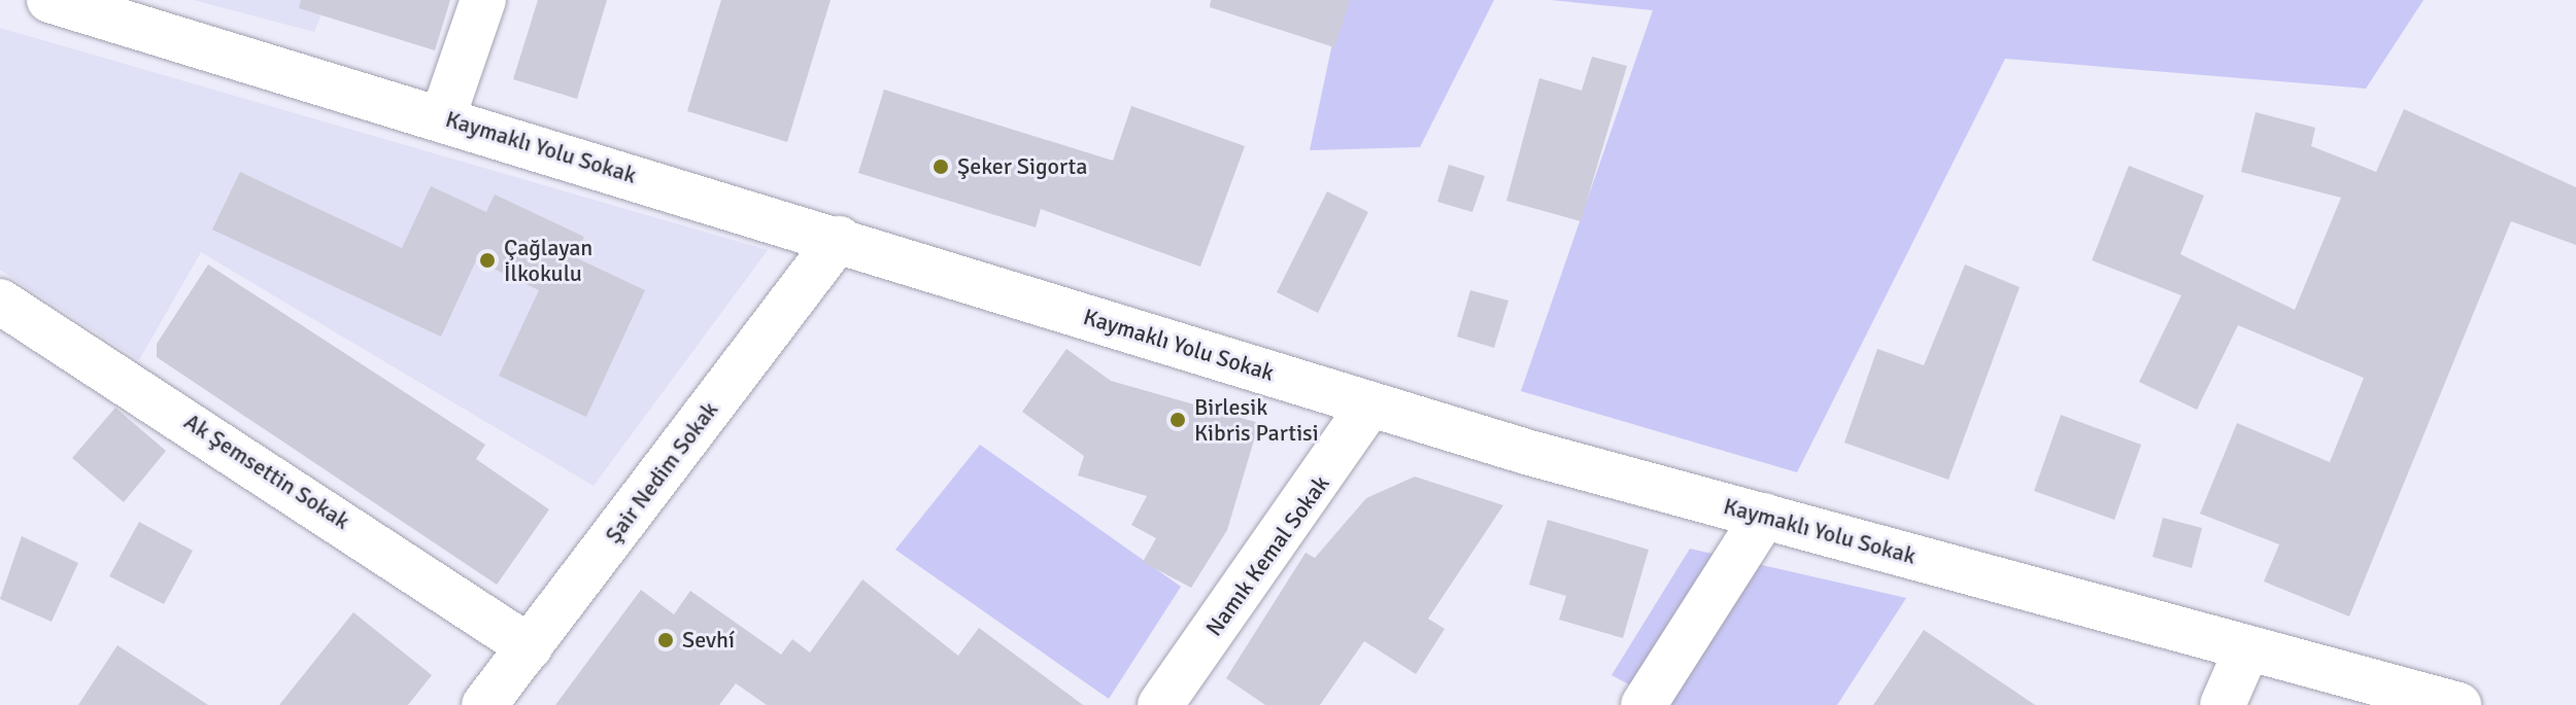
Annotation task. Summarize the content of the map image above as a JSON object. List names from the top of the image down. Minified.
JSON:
{"streets":{"street":["Kaymaklı Yolu Sokak","Ak Şemsettin Sokak","Şair Nedim Sokak","Namık Kemal Sokak"]},"crossings":[["Kaymaklı Yolu Sokak","Şair Nedim Sokak"],["Kaymaklı Yolu Sokak","Namık Kemal Sokak"],["Ak Şemsettin Sokak","Şair Nedim Sokak"]],"places":["Şeker Sigorta","Çağlayan İlkokulu","Birlesik Kibris Partisi","Sevhí"]}
